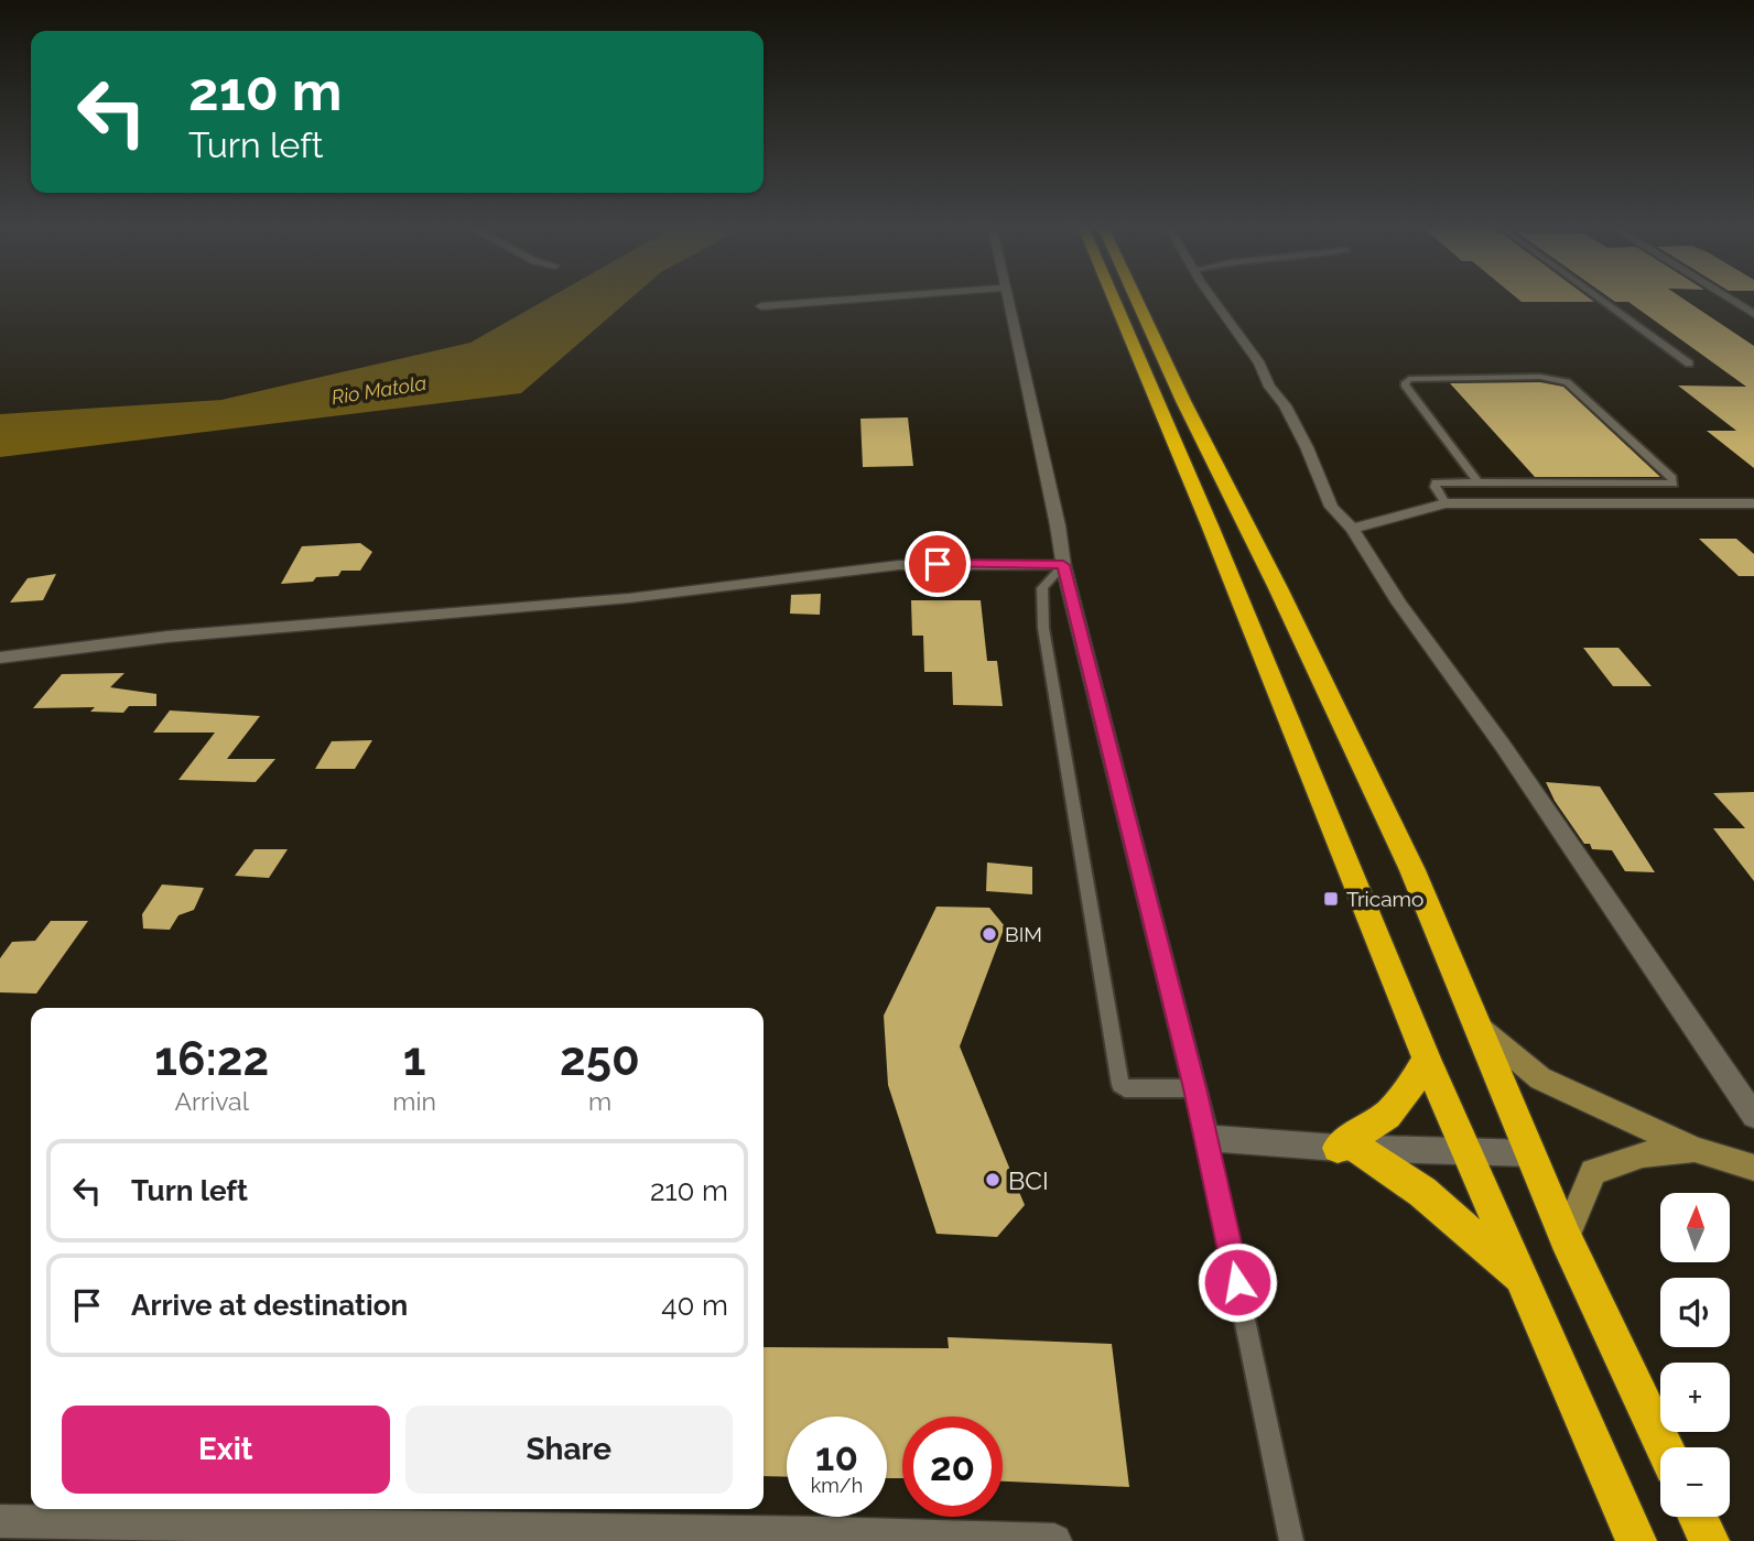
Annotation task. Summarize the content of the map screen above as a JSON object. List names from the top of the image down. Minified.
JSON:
{"water":["Rio Matola"],"places":{"transit":["Tricamo"],"other":["BIM","BCI"]},"north":"top","page":{"turn":["210 m","Turn left"],"eta":["16:22","Arrival","1","min","250","m"],"list":[{"name":"Turn left","value":"210 m"},{"name":"Arrive at destination","value":"40 m"}],"map_buttons":["+","−"],"buttons":["Exit","Share"],"speed":"10 km/h","limit":"20"}}
